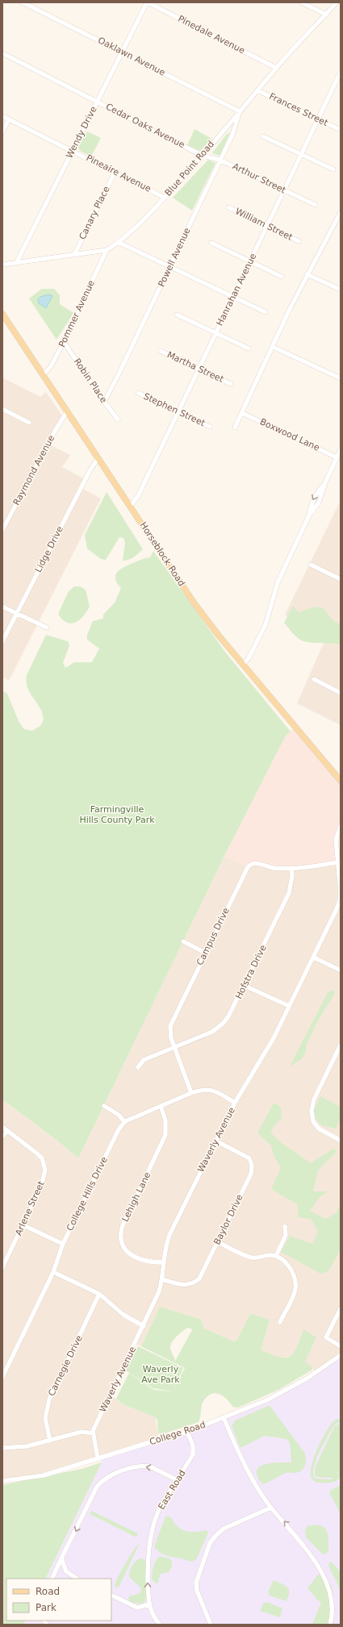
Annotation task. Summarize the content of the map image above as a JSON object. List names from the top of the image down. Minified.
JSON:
{"streets":{"main road":["Horseblock Road"],"street":["Pinedale Avenue","Oaklawn Avenue","Frances Street","Cedar Oaks Avenue","Wendy Drive","Blue Point Road","Pineaire Avenue","Arthur Street","Canary Place","William Street","Powell Avenue","Hanrahan Avenue","Pommer Avenue","Martha Street","Robin Place","Stephen Street","Boxwood Lane","Raymond Avenue","Lidge Drive","Campus Drive","Hofstra Drive","Waverly Avenue","College Hills Drive","Lehigh Lane","Arlene Street","Baylor Drive","Carnegie Drive","College Road","East Road"]},"crossings":[["Pinedale Avenue","Wendy Drive"],["Pinedale Avenue","Blue Point Road"],["Oaklawn Avenue","Wendy Drive"],["Oaklawn Avenue","Blue Point Road"],["Oaklawn Avenue","Powell Avenue"],["Frances Street","Blue Point Road"],["Frances Street","Hanrahan Avenue"],["Cedar Oaks Avenue","Wendy Drive"],["Cedar Oaks Avenue","Blue Point Road"],["Cedar Oaks Avenue","Arthur Street"],["Wendy Drive","Blue Point Road"],["Wendy Drive","Pineaire Avenue"],["Blue Point Road","Pineaire Avenue"],["Blue Point Road","Arthur Street"],["Blue Point Road","Canary Place"],["Blue Point Road","Powell Avenue"],["Blue Point Road","Pommer Avenue"],["Pineaire Avenue","Canary Place"],["Arthur Street","Powell Avenue"],["Arthur Street","Hanrahan Avenue"],["William Street","Hanrahan Avenue"],["Powell Avenue","Robin Place"],["Hanrahan Avenue","Martha Street"],["Hanrahan Avenue","Stephen Street"],["Hanrahan Avenue","Horseblock Road"],["Pommer Avenue","Robin Place"],["Pommer Avenue","Horseblock Road"],["Raymond Avenue","Horseblock Road"],["Lidge Drive","Horseblock Road"],["Campus Drive","Hofstra Drive"],["Campus Drive","Waverly Avenue"],["Waverly Avenue","Lehigh Lane"],["Waverly Avenue","Baylor Drive"],["College Road","East Road"]],"one_way":["East Road"],"parks":["Farmingville Hills County Park","Waverly Ave Park"],"legend":["Road","Park"]}
